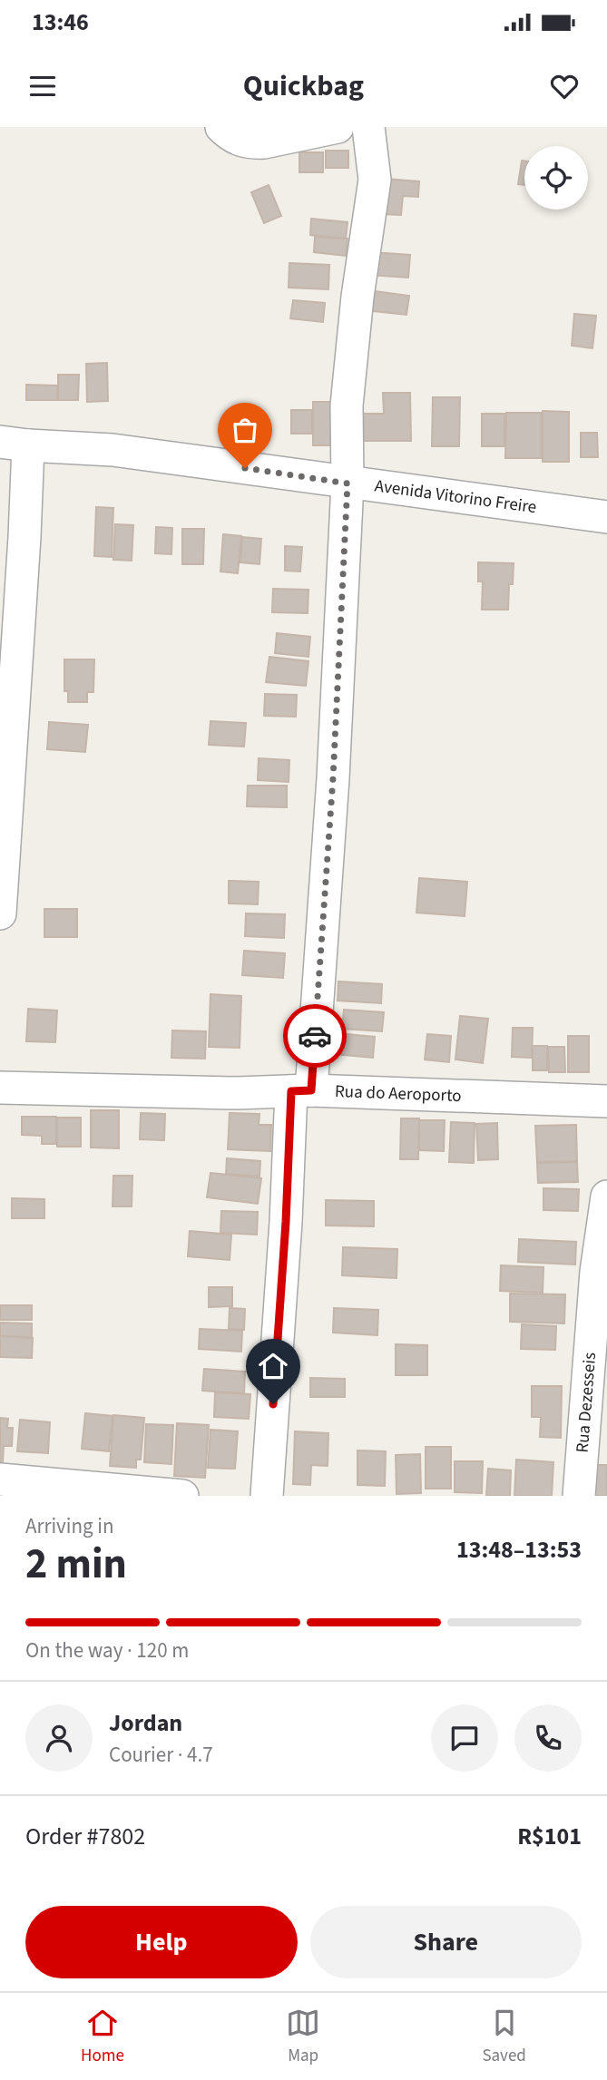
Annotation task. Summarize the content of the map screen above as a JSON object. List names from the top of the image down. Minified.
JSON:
{"streets":{"street":["Avenida Vitorino Freire","Rua do Aeroporto","Rua Dezesseis"]},"page":{"status":"13:46","header":"Quickbag","heading":["2 min","Arriving in","13:48–13:53"],"panel":["Jordan","Courier · 4.7","Order #7802","R$101"],"bar":"On the way · 120 m","buttons":["Help","Share"],"tabs":["Home","Map","Saved"]}}
